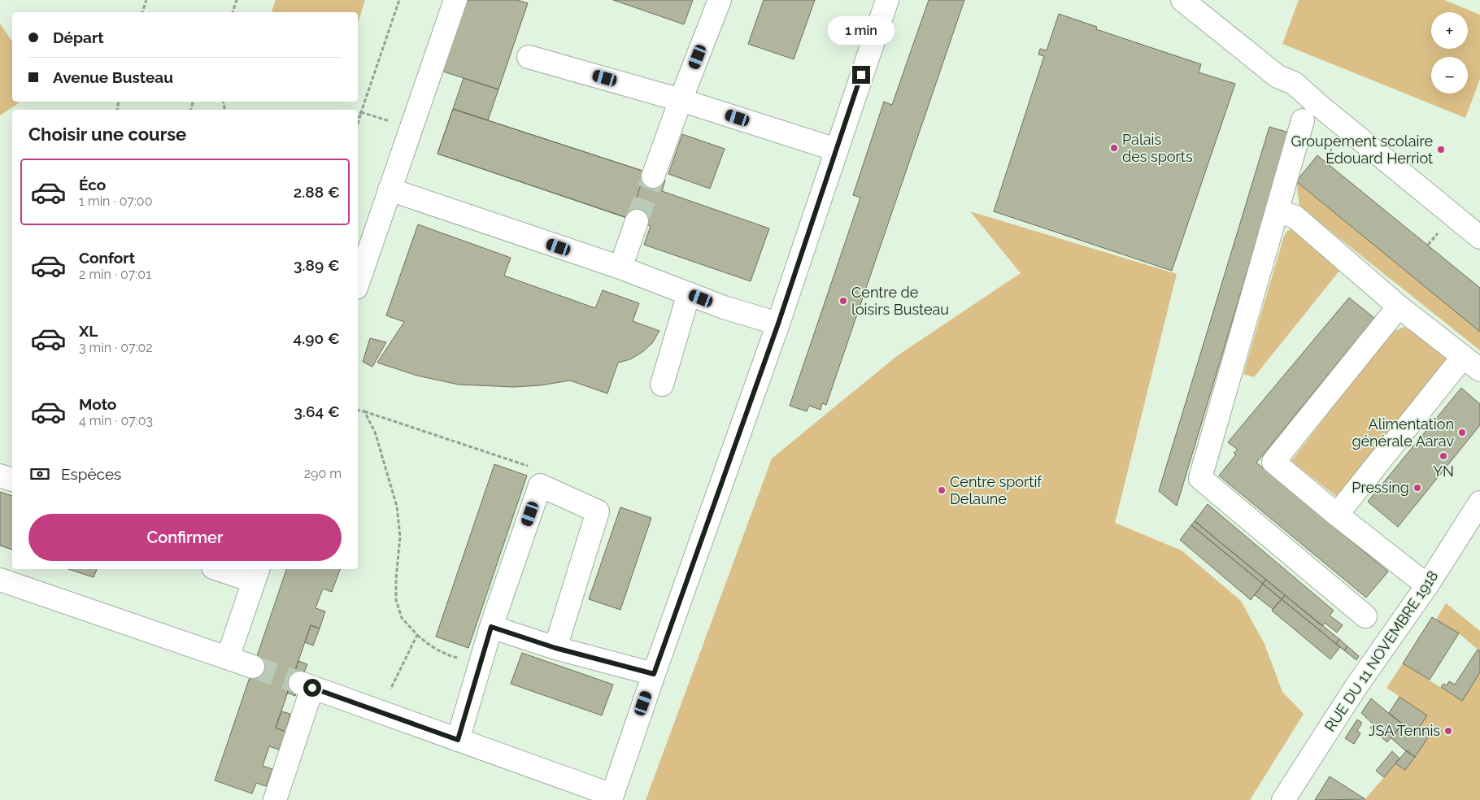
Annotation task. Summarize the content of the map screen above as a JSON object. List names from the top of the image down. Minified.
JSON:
{"streets":{"street":["RUE DU 11 NOVEMBRE 1918"]},"places":["Palais des sports","Groupement scolaire Édouard Herriot","Centre de loisirs Busteau","Alimentation générale Aarav","YN","Pressing","Centre sportif Delaune","JSA Tennis"],"page":{"map_buttons":["+","−"],"banner":["Départ","Avenue Busteau"],"bubble":"1 min","heading":"Choisir une course","list":[{"name":"Éco","note":"1 min · 07:00","value":"2.88 €"},{"name":"Confort","note":"2 min · 07:01","value":"3.89 €"},{"name":"XL","note":"3 min · 07:02","value":"4.90 €"},{"name":"Moto","note":"4 min · 07:03","value":"3.64 €"}],"pay":["Espèces","290 m"],"buttons":"Confirmer"}}
